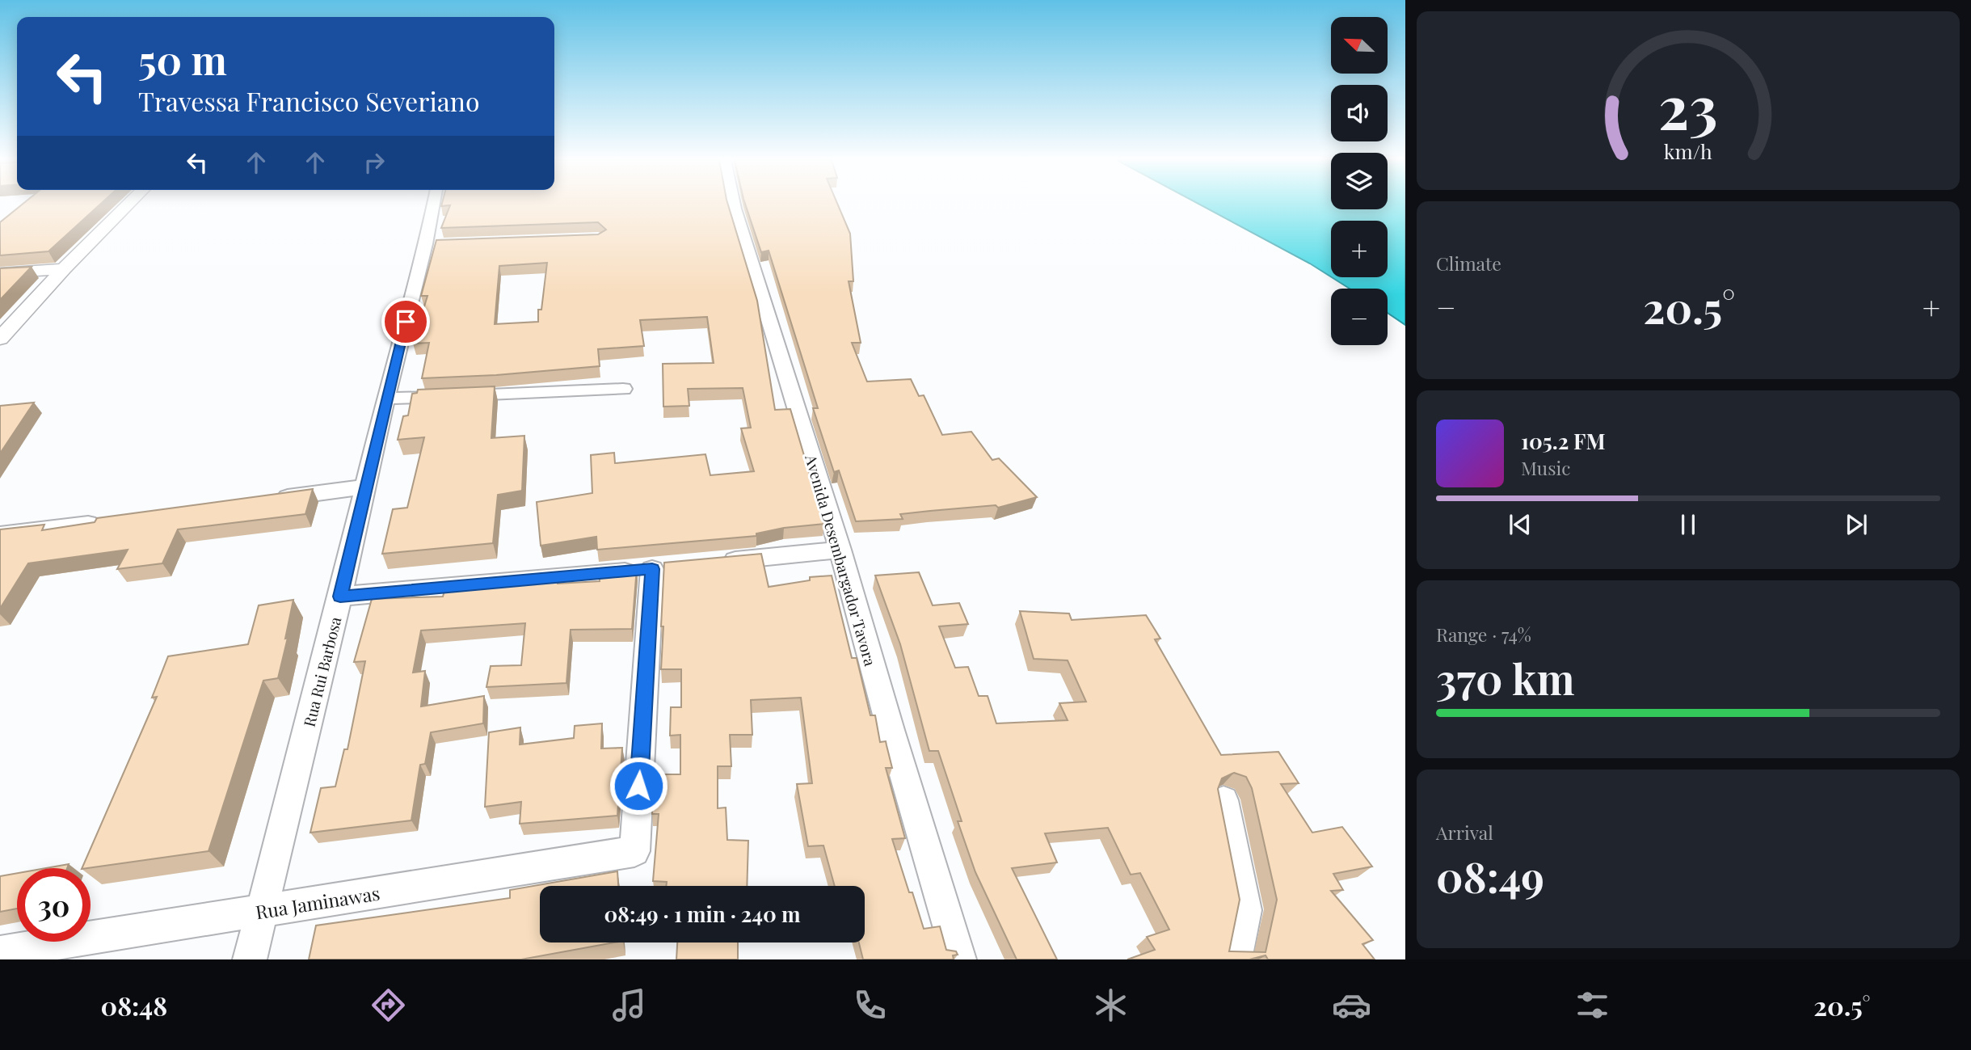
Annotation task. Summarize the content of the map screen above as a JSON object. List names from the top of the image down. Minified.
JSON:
{"streets":{"street":["Avenida Desembargador Tavora","Rua Rui Barbosa","Rua Jaminawas"]},"crossings":[["Rua Rui Barbosa","Rua Jaminawas"]],"north":"top left","page":{"map_buttons":["+","−"],"turn":["50 m","Travessa Francisco Severiano"],"tile":["Climate",["Range · 74%","370 km"],["Arrival","08:49"]],"heat":["−","20.5°","+"],"song":["105.2 FM","Music"],"limit":"30","trip":"08:49 · 1 min · 240 m","tabs":["08:48","20.5°"],"gauge":["23","km/h"]}}
